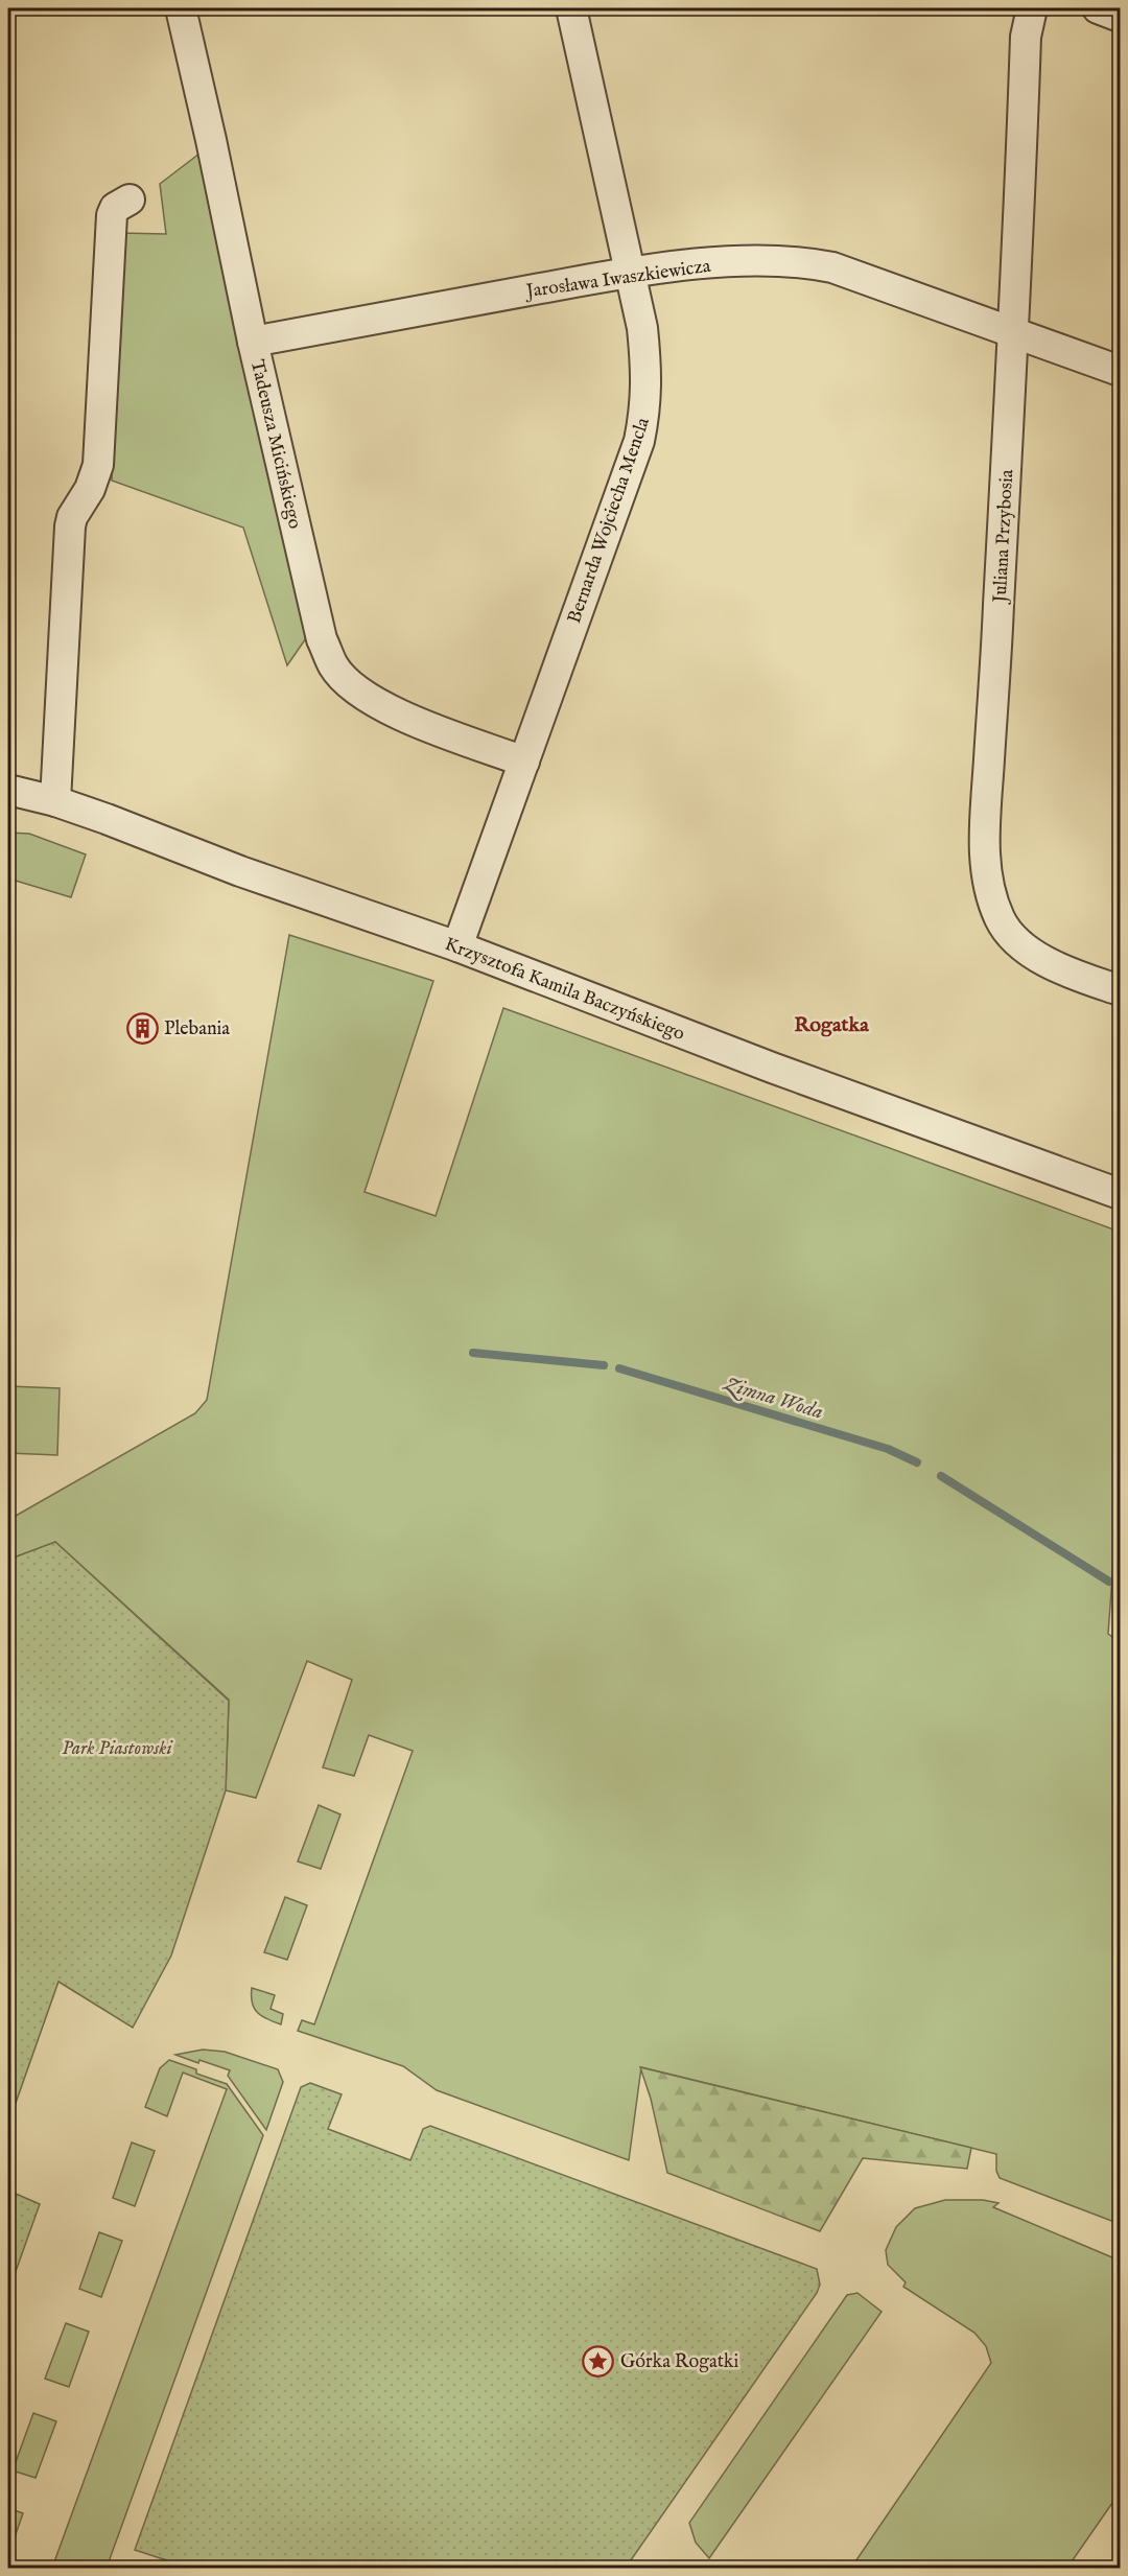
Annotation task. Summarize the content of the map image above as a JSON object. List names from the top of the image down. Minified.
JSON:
{"streets":{"street":["Jarosława Iwaszkiewicza","Tadeusza Micińskiego","Bernarda Wojciecha Mencla","Juliana Przybosia","Krzysztofa Kamila Baczyńskiego"]},"crossings":[["Jarosława Iwaszkiewicza","Tadeusza Micińskiego"],["Jarosława Iwaszkiewicza","Bernarda Wojciecha Mencla"],["Jarosława Iwaszkiewicza","Juliana Przybosia"],["Tadeusza Micińskiego","Bernarda Wojciecha Mencla"],["Bernarda Wojciecha Mencla","Krzysztofa Kamila Baczyńskiego"]],"districts":["Rogatka"],"water":["Zimna Woda"],"parks":["Park Piastowski"],"places":{"building":["Plebania"],"place":["Górka Rogatki"]}}
